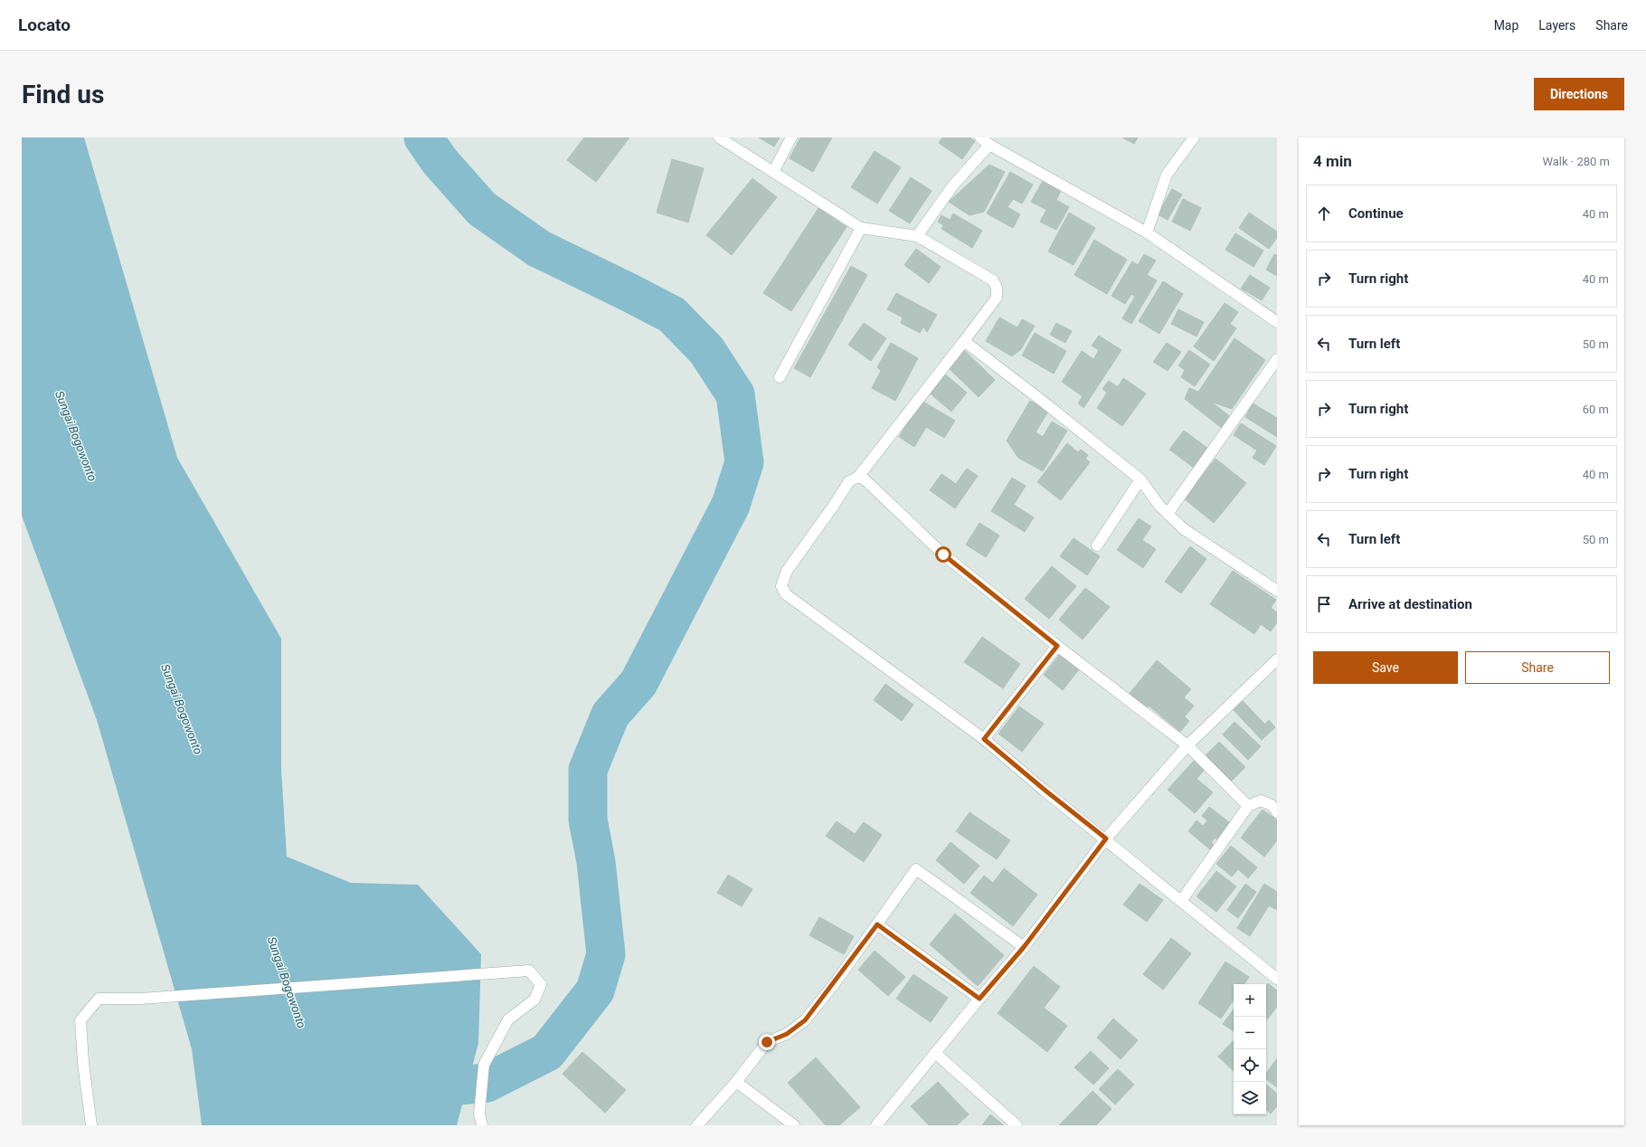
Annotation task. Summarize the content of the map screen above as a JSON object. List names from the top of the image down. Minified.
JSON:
{"water":["Sungai Bogowonto"],"page":{"header":"Locato","nav":["Map","Layers","Share"],"buttons":["Directions",["Save","Share"]],"title":"Find us","heading":["4 min","Walk · 280 m"],"list":[["Continue","40 m"],["Turn right","40 m"],["Turn left","50 m"],["Turn right","60 m"],["Turn right","40 m"],["Turn left","50 m"],"Arrive at destination"],"map_buttons":["+","−"]}}
